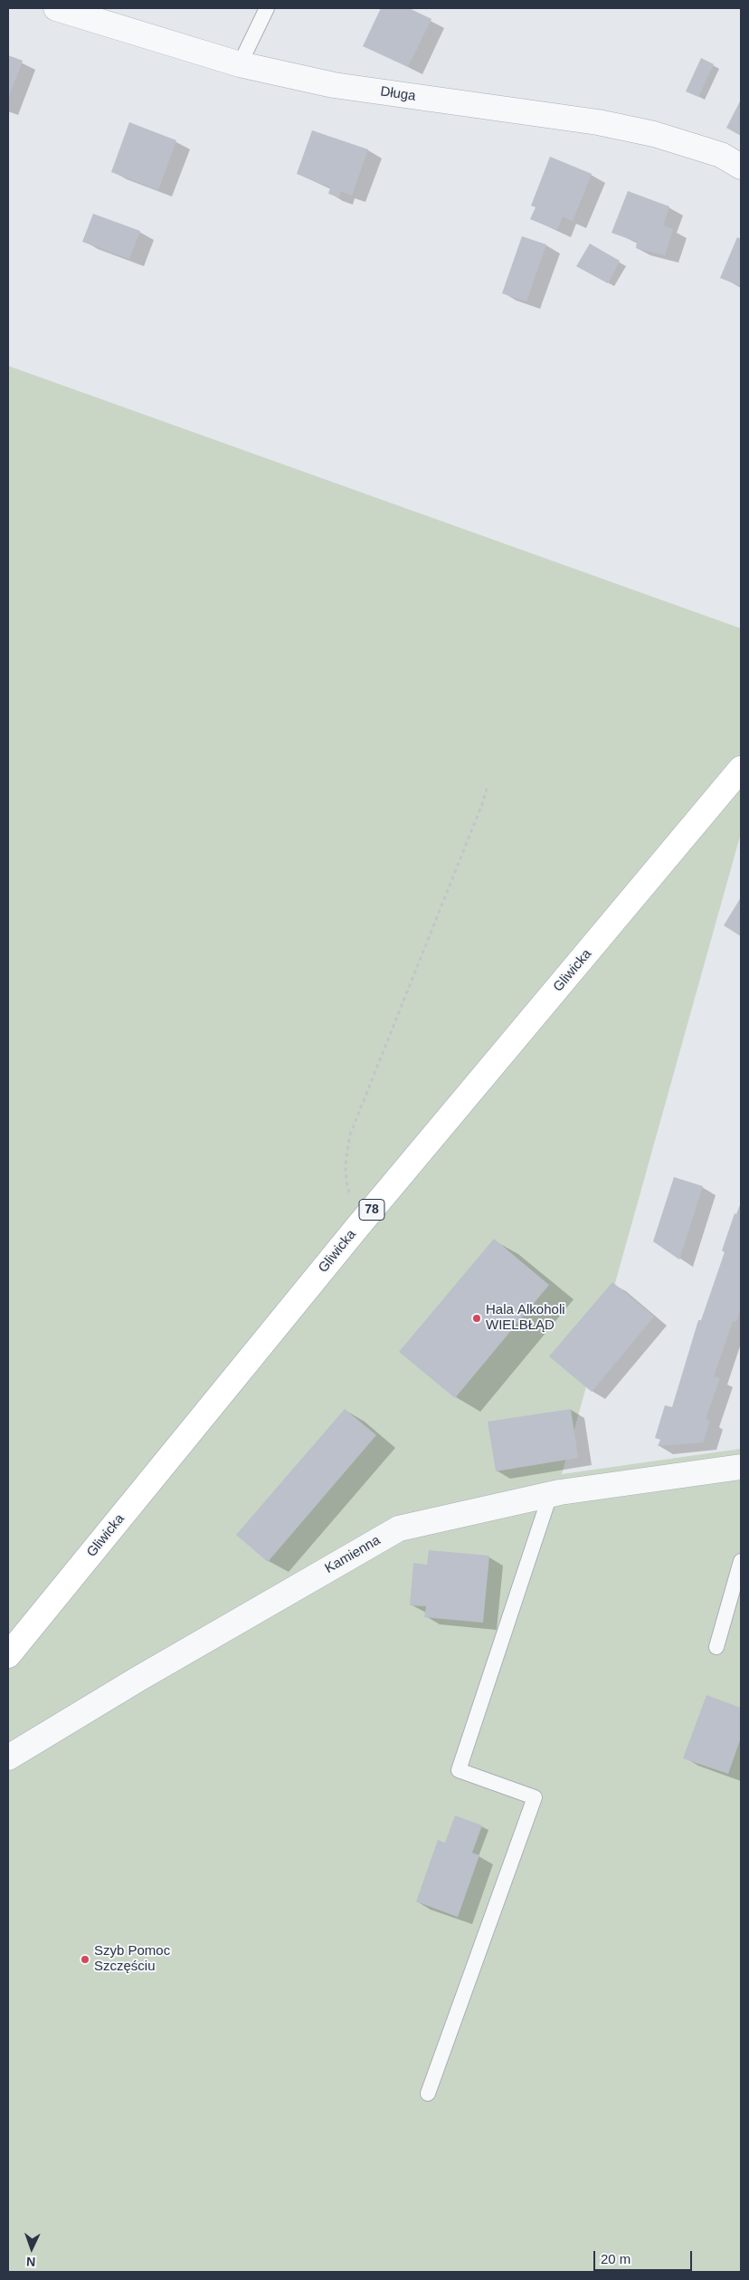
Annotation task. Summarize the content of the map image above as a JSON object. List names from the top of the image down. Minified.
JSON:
{"streets":{"main road":["Gliwicka","78"],"street":["Długa","Kamienna"]},"places":["Hala Alkoholi WIELBŁĄD","Szyb Pomoc Szczęściu"],"scale_bar":"20 m","north":"bottom"}
